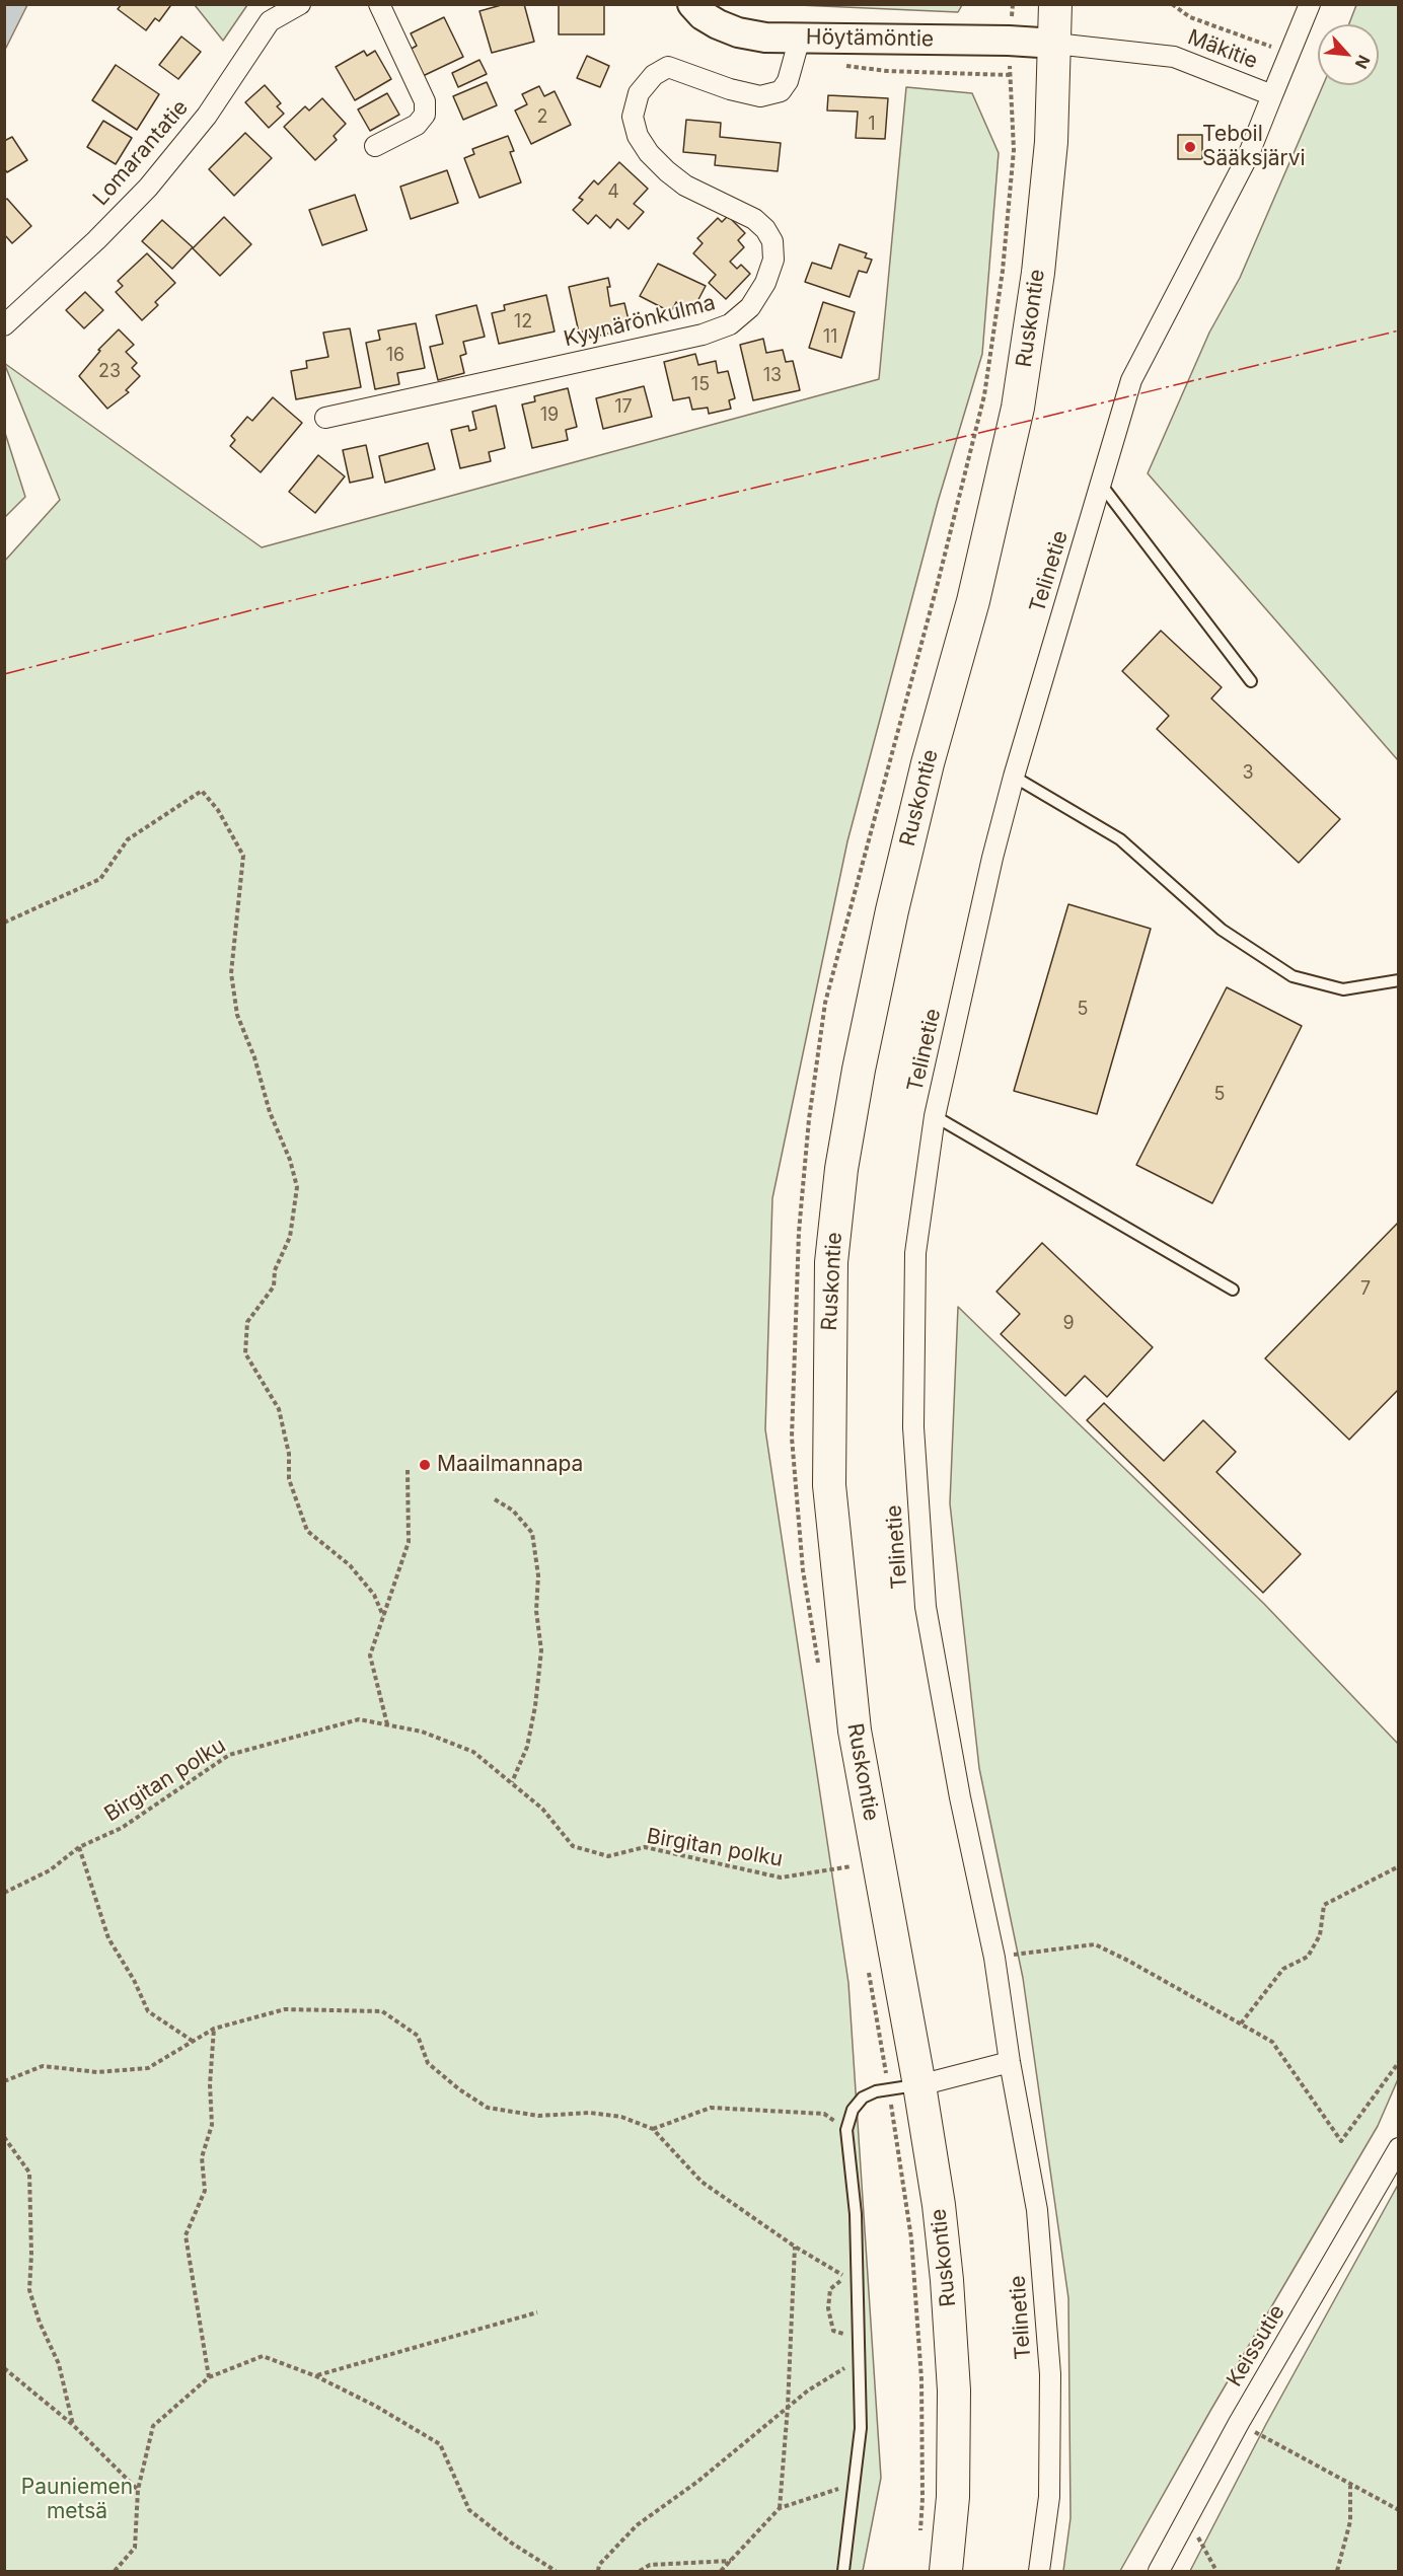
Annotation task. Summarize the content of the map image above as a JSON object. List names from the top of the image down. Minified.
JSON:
{"streets":{"main road":["Ruskontie"],"street":["Höytämöntie","Mäkitie","Lomarantatie","Kyynärönkulma","Telinetie","Keissutie"],"path":["Birgitan polku"]},"crossings":[["Höytämöntie","Mäkitie"],["Höytämöntie","Ruskontie"],["Höytämöntie","Kyynärönkulma"],["Mäkitie","Ruskontie"],["Mäkitie","Telinetie"]],"parks":["Pauniemen metsä"],"places":["Teboil Sääksjärvi","Maailmannapa"],"house_numbers":["2","1","4","12","11","16","23","13","15","17","19","3","5","5","7","9"],"north":"bottom right"}
